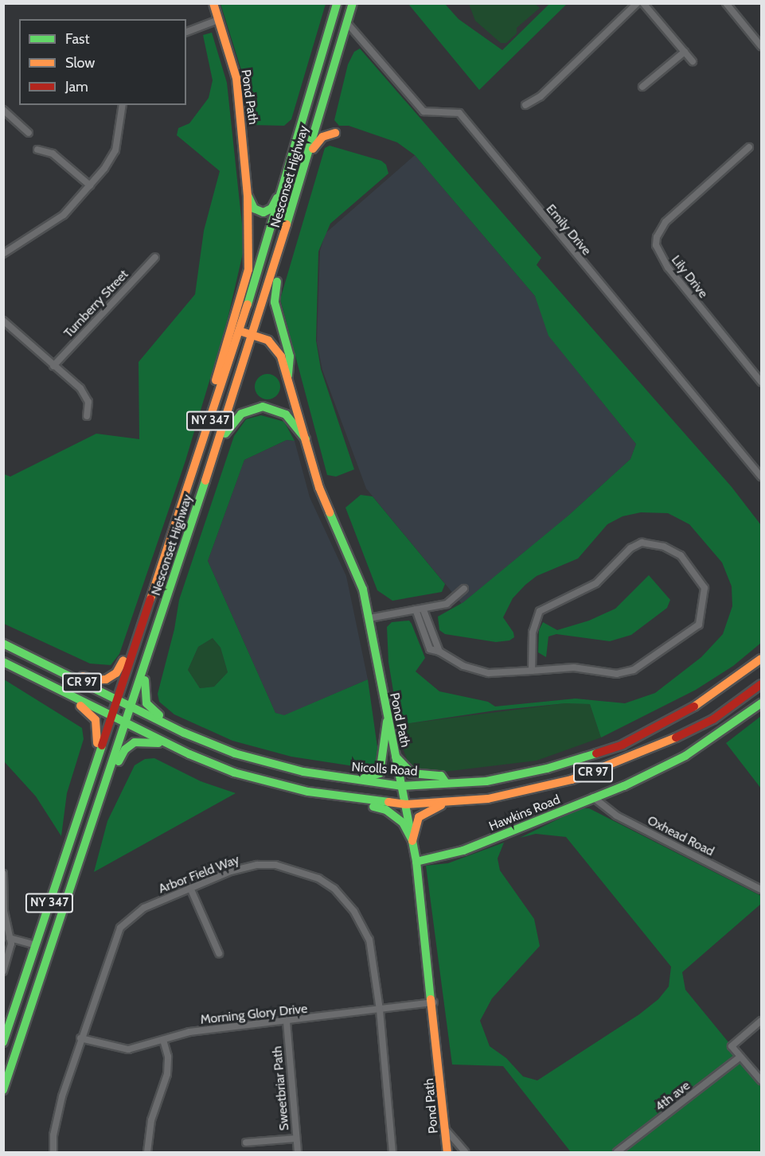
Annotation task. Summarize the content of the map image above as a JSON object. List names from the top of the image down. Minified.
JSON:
{"streets":{"main road":["Pond Path","Nesconset Highway","NY 347","CR 97","Nicolls Road","Hawkins Road"],"street":["Emily Drive","Lily Drive","Turnberry Street","Oxhead Road","Arbor Field Way","Morning Glory Drive","Sweetbriar Path","4th ave"]},"crossings":[["Pond Path","Nesconset Highway"],["Pond Path","CR 97"],["Pond Path","Nicolls Road"],["Pond Path","Hawkins Road"],["Pond Path","Morning Glory Drive"],["Nesconset Highway","Emily Drive"],["Nesconset Highway","CR 97"],["Nesconset Highway","Nicolls Road"],["Hawkins Road","Oxhead Road"],["Arbor Field Way","Morning Glory Drive"],["Morning Glory Drive","Sweetbriar Path"]],"legend":["Fast","Slow","Jam"]}
